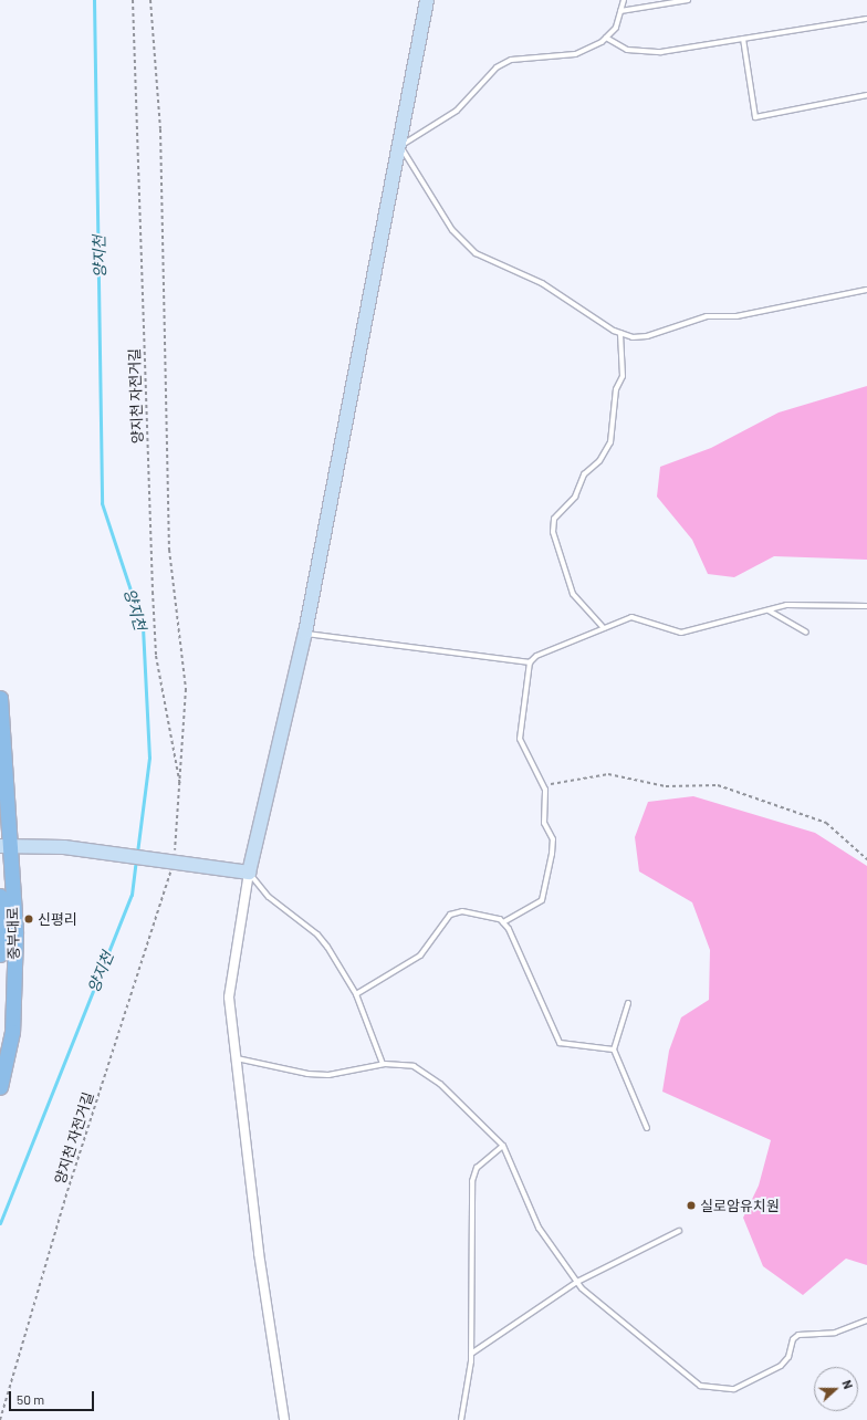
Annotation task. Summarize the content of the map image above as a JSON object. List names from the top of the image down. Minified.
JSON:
{"streets":{"main road":["중부대로"],"path":["양지천 자전거길"]},"water":["양지천"],"places":["신평리","실로암유치원"],"scale_bar":"50 m","north":"right"}
